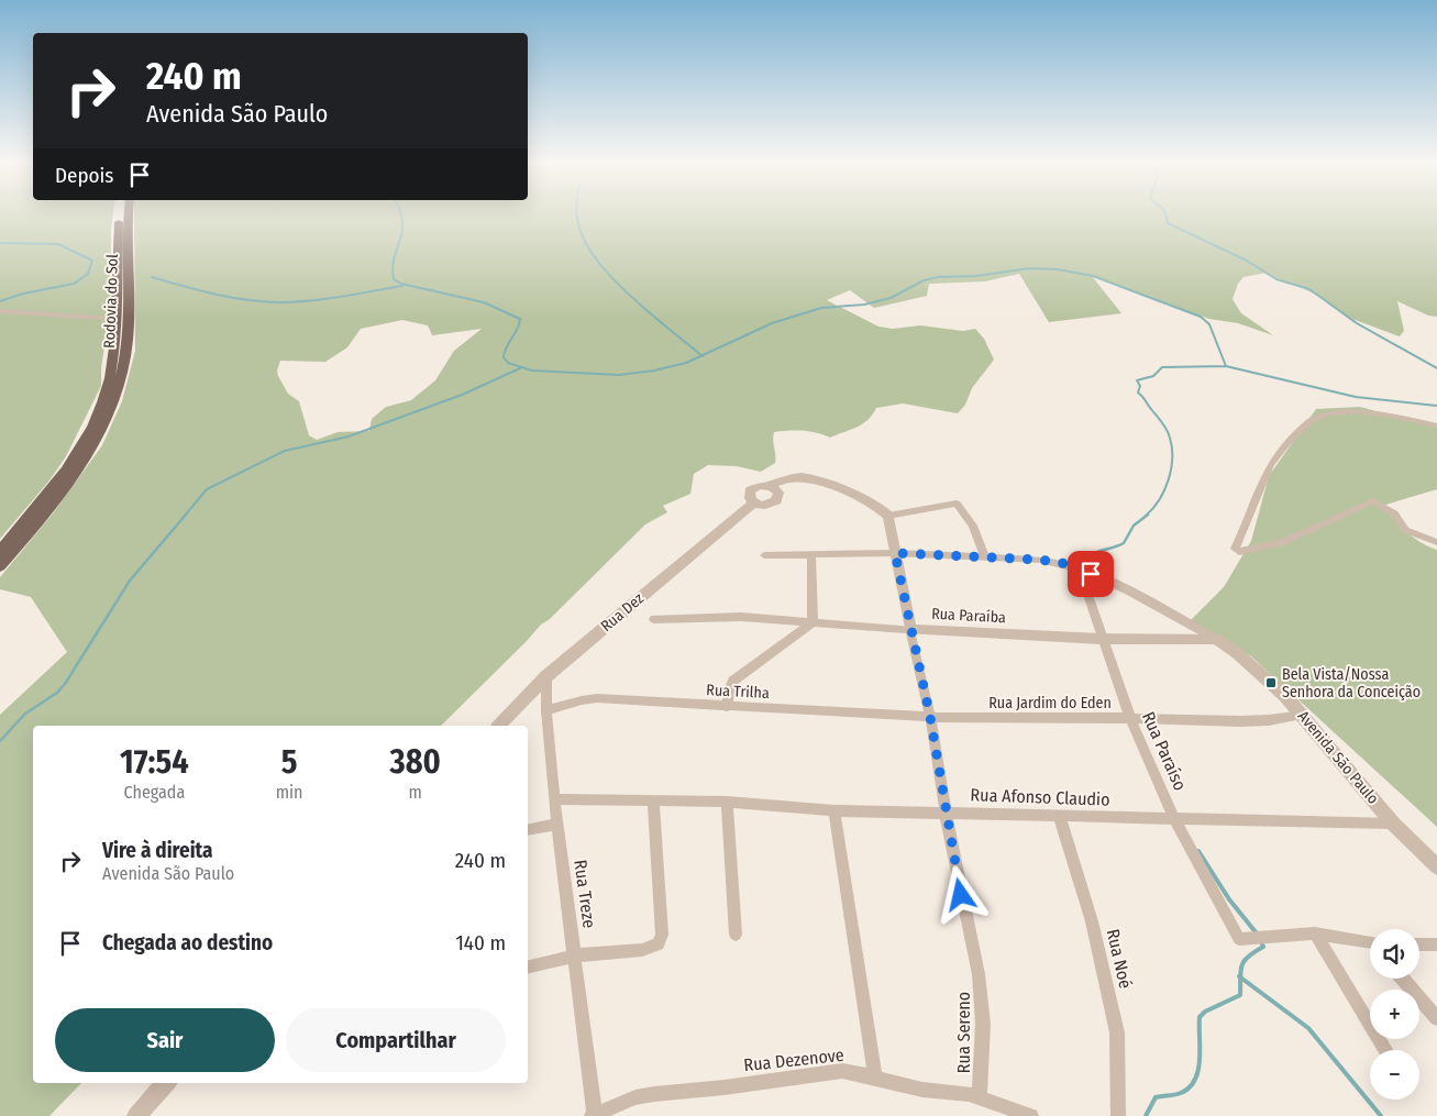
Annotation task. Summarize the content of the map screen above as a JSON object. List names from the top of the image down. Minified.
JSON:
{"streets":{"main road":["Rodovia do Sol"],"street":["Rua Dez","Rua Paraíba","Rua Trilha","Rua Jardim do Eden","Rua Paraíso","Avenida São Paulo","Rua Afonso Claudio","Rua Treze","Rua Noé","Rua Sereno","Rua Dezenove"]},"crossings":[["Rua Dez","Rua Treze"],["Rua Paraíba","Rua Paraíso"],["Rua Paraíba","Avenida São Paulo"],["Rua Paraíba","Rua Sereno"],["Rua Trilha","Rua Jardim do Eden"],["Rua Trilha","Rua Treze"],["Rua Trilha","Rua Sereno"],["Rua Jardim do Eden","Rua Paraíso"],["Rua Jardim do Eden","Avenida São Paulo"],["Rua Jardim do Eden","Rua Sereno"],["Rua Paraíso","Avenida São Paulo"],["Rua Paraíso","Rua Afonso Claudio"],["Avenida São Paulo","Rua Afonso Claudio"],["Avenida São Paulo","Rua Sereno"],["Rua Afonso Claudio","Rua Treze"],["Rua Afonso Claudio","Rua Noé"],["Rua Afonso Claudio","Rua Sereno"],["Rua Treze","Rua Dezenove"],["Rua Sereno","Rua Dezenove"]],"places":{"transit":["Bela Vista/Nossa Senhora da Conceição"]},"page":{"turn":["240 m","Avenida São Paulo"],"then":"Depois","eta":["17:54","Chegada","5","min","380","m"],"list":[{"name":"Vire à direita","note":"Avenida São Paulo","value":"240 m"},{"name":"Chegada ao destino","value":"140 m"}],"map_buttons":["+","−"],"buttons":["Sair","Compartilhar"]}}
